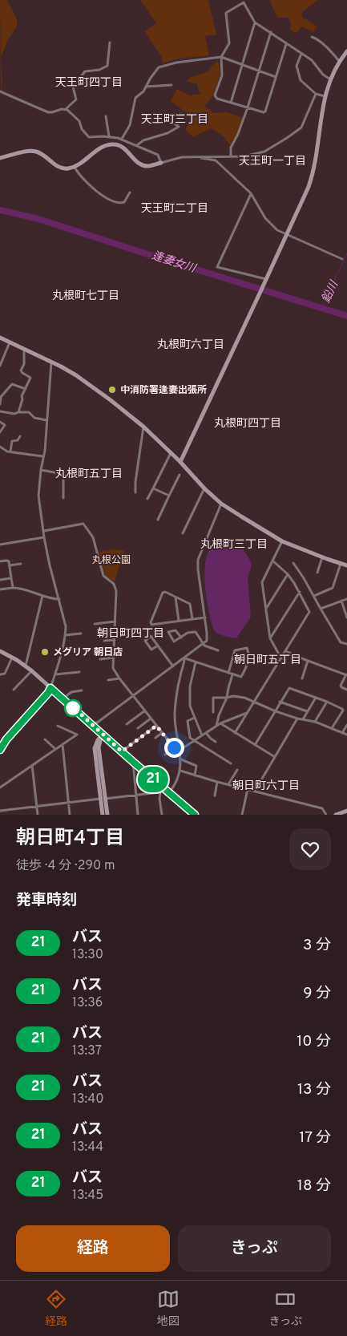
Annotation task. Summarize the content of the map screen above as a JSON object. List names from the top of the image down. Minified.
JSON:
{"districts":["天王町四丁目","天王町三丁目","天王町一丁目","天王町二丁目","丸根町七丁目","丸根町六丁目","丸根町四丁目","丸根町五丁目","丸根町三丁目","朝日町四丁目","朝日町五丁目","朝日町六丁目"],"water":["逢妻女川","鉛川"],"parks":["丸根公園"],"places":["中消防署逢妻出張所","メグリア 朝日店"],"lines":["bus line 21"],"page":{"on_map":"21","heading":[["朝日町4丁目","徒歩 · 4 分 · 290 m"],"発車時刻"],"list":[{"mark":"21","name":"バス","note":"13:30","value":"3 分"},{"mark":"21","name":"バス","note":"13:36","value":"9 分"},{"mark":"21","name":"バス","note":"13:37","value":"10 分"},{"mark":"21","name":"バス","note":"13:40","value":"13 分"},{"mark":"21","name":"バス","note":"13:44","value":"17 分"},{"mark":"21","name":"バス","note":"13:45","value":"18 分"}],"buttons":["経路","きっぷ"],"tabs":["経路","地図","きっぷ"]}}
